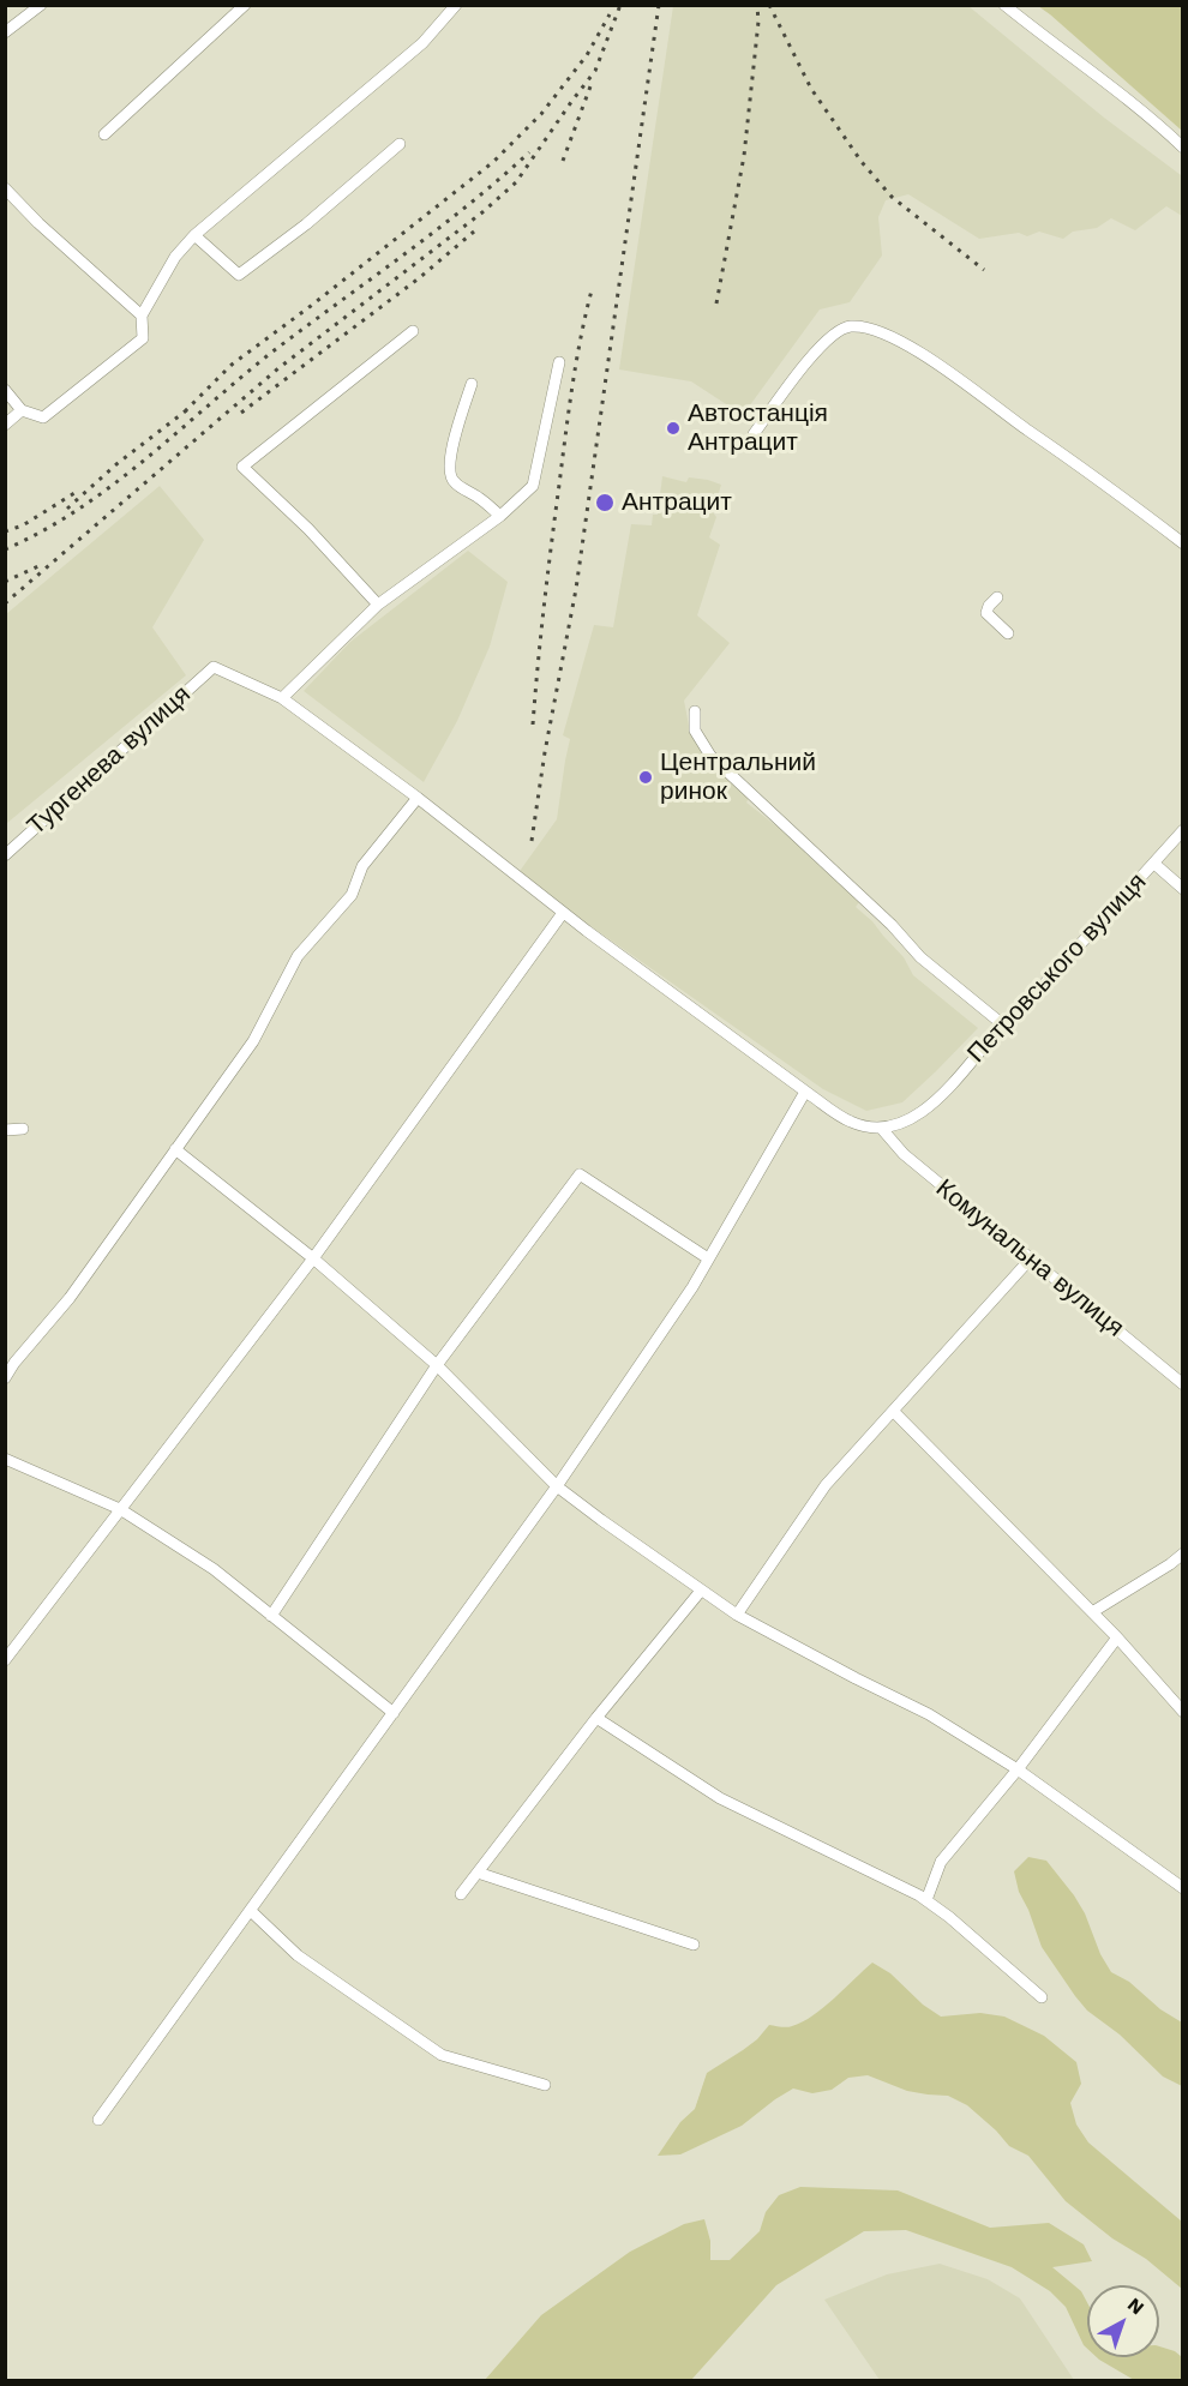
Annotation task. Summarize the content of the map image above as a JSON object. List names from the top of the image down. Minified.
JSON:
{"streets":{"street":["Тургенева вулиця","Петровського вулиця","Комунальна вулиця"]},"crossings":[["Петровського вулиця","Комунальна вулиця"]],"places":["Автостанція Антрацит","Антрацит","Центральний ринок"],"north":"top right"}
